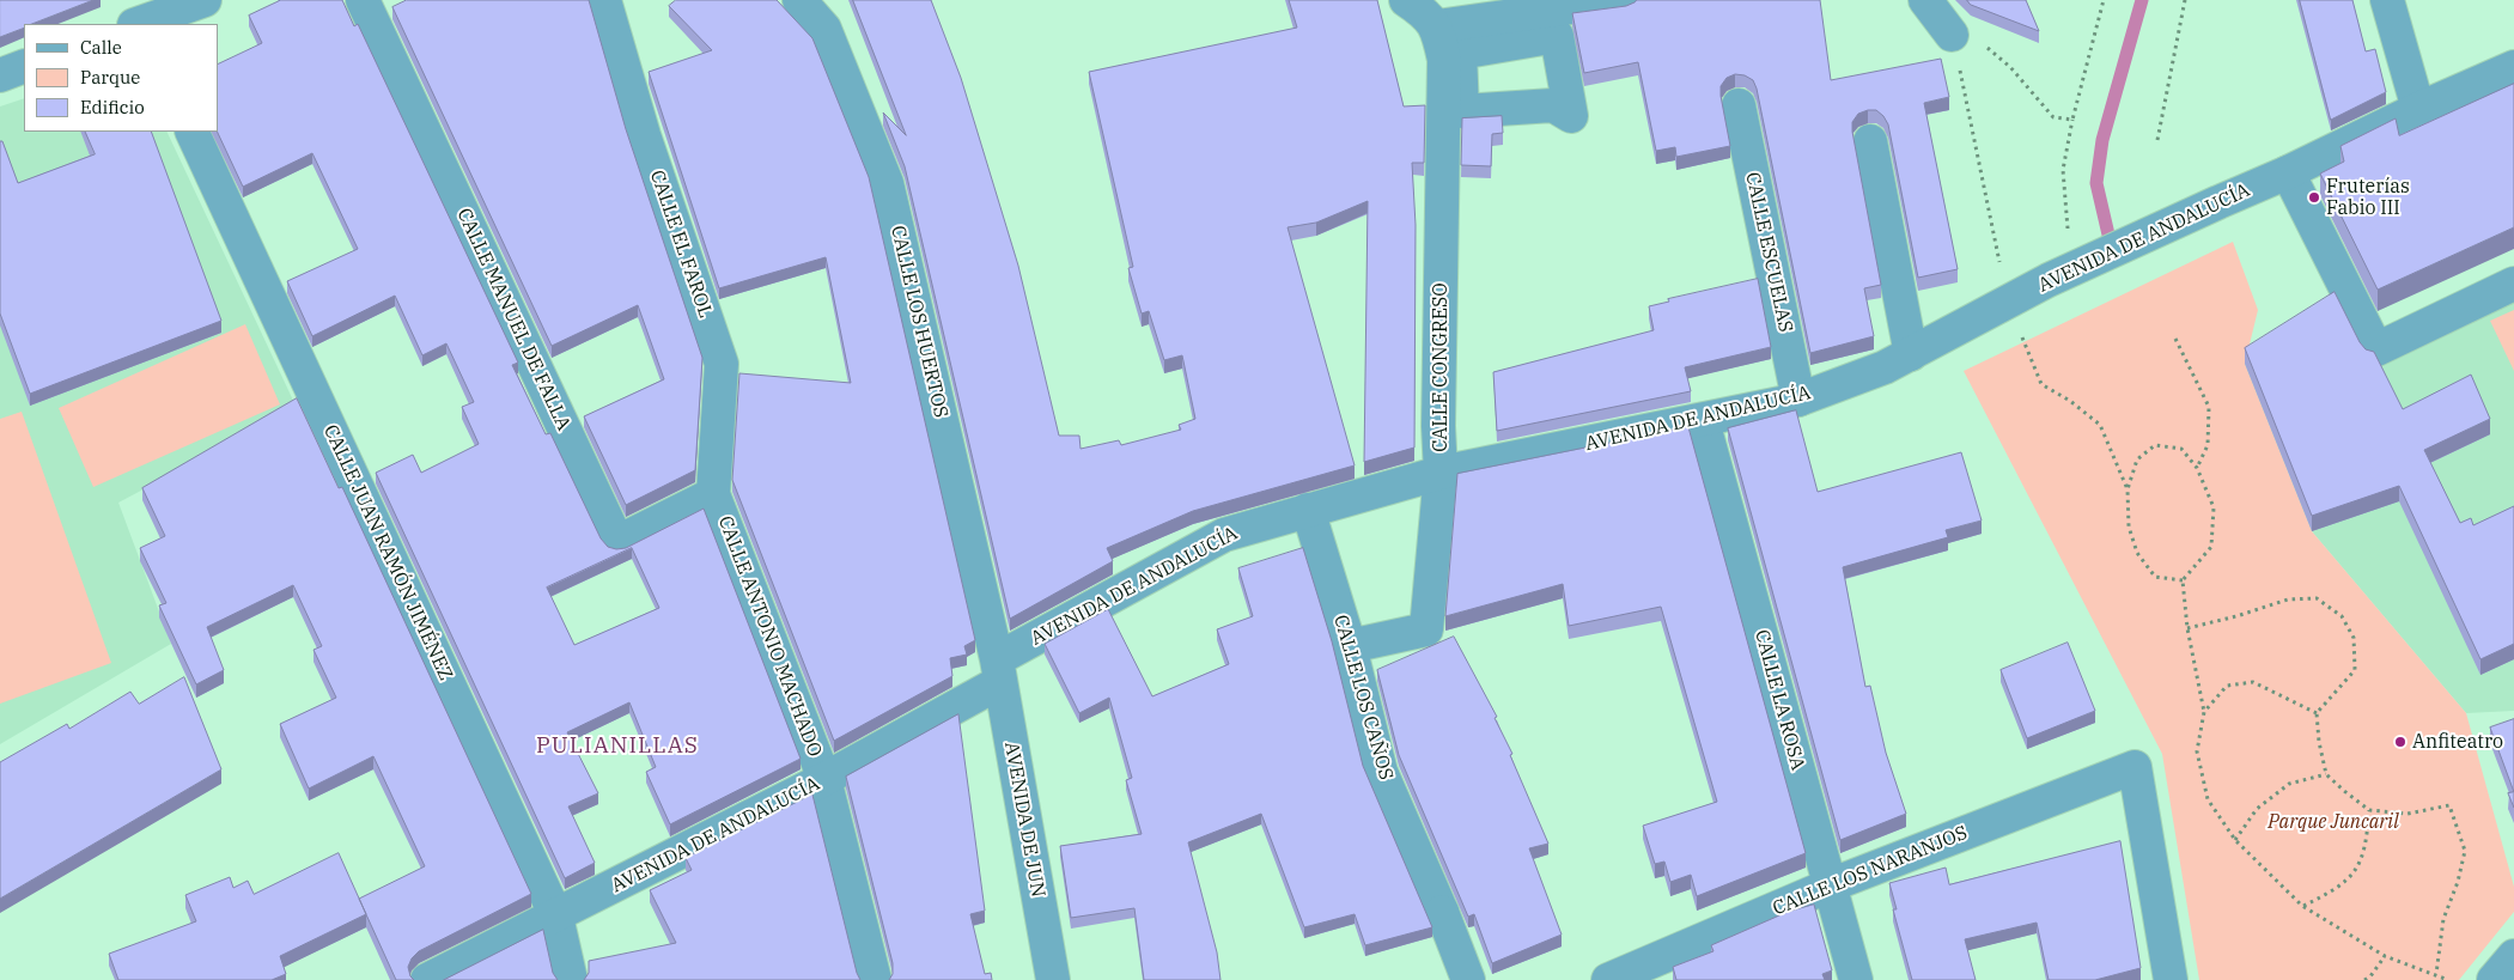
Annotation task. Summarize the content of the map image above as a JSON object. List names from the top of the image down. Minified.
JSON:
{"streets":{"street":["AVENIDA DE ANDALUCÍA","CALLE EL FAROL","CALLE ESCUELAS","CALLE MANUEL DE FALLA","CALLE LOS HUERTOS","CALLE CONGRESO","CALLE JUAN RAMÓN JIMÉNEZ","CALLE ANTONIO MACHADO","CALLE LOS CAÑOS","CALLE LA ROSA","AVENIDA DE JUN","CALLE LOS NARANJOS"]},"crossings":[["AVENIDA DE ANDALUCÍA","CALLE ESCUELAS"],["AVENIDA DE ANDALUCÍA","CALLE LOS HUERTOS"],["AVENIDA DE ANDALUCÍA","CALLE CONGRESO"],["AVENIDA DE ANDALUCÍA","CALLE JUAN RAMÓN JIMÉNEZ"],["AVENIDA DE ANDALUCÍA","CALLE ANTONIO MACHADO"],["AVENIDA DE ANDALUCÍA","CALLE LOS CAÑOS"],["AVENIDA DE ANDALUCÍA","CALLE LA ROSA"],["AVENIDA DE ANDALUCÍA","AVENIDA DE JUN"],["CALLE EL FAROL","CALLE MANUEL DE FALLA"],["CALLE EL FAROL","CALLE ANTONIO MACHADO"],["CALLE MANUEL DE FALLA","CALLE ANTONIO MACHADO"],["CALLE LOS HUERTOS","AVENIDA DE JUN"],["CALLE CONGRESO","CALLE LOS CAÑOS"],["CALLE LA ROSA","CALLE LOS NARANJOS"]],"districts":["PULIANILLAS"],"parks":["Parque Juncaril"],"places":["Fruterías Fabio III","Anfiteatro"],"legend":["Calle","Parque","Edificio"]}
